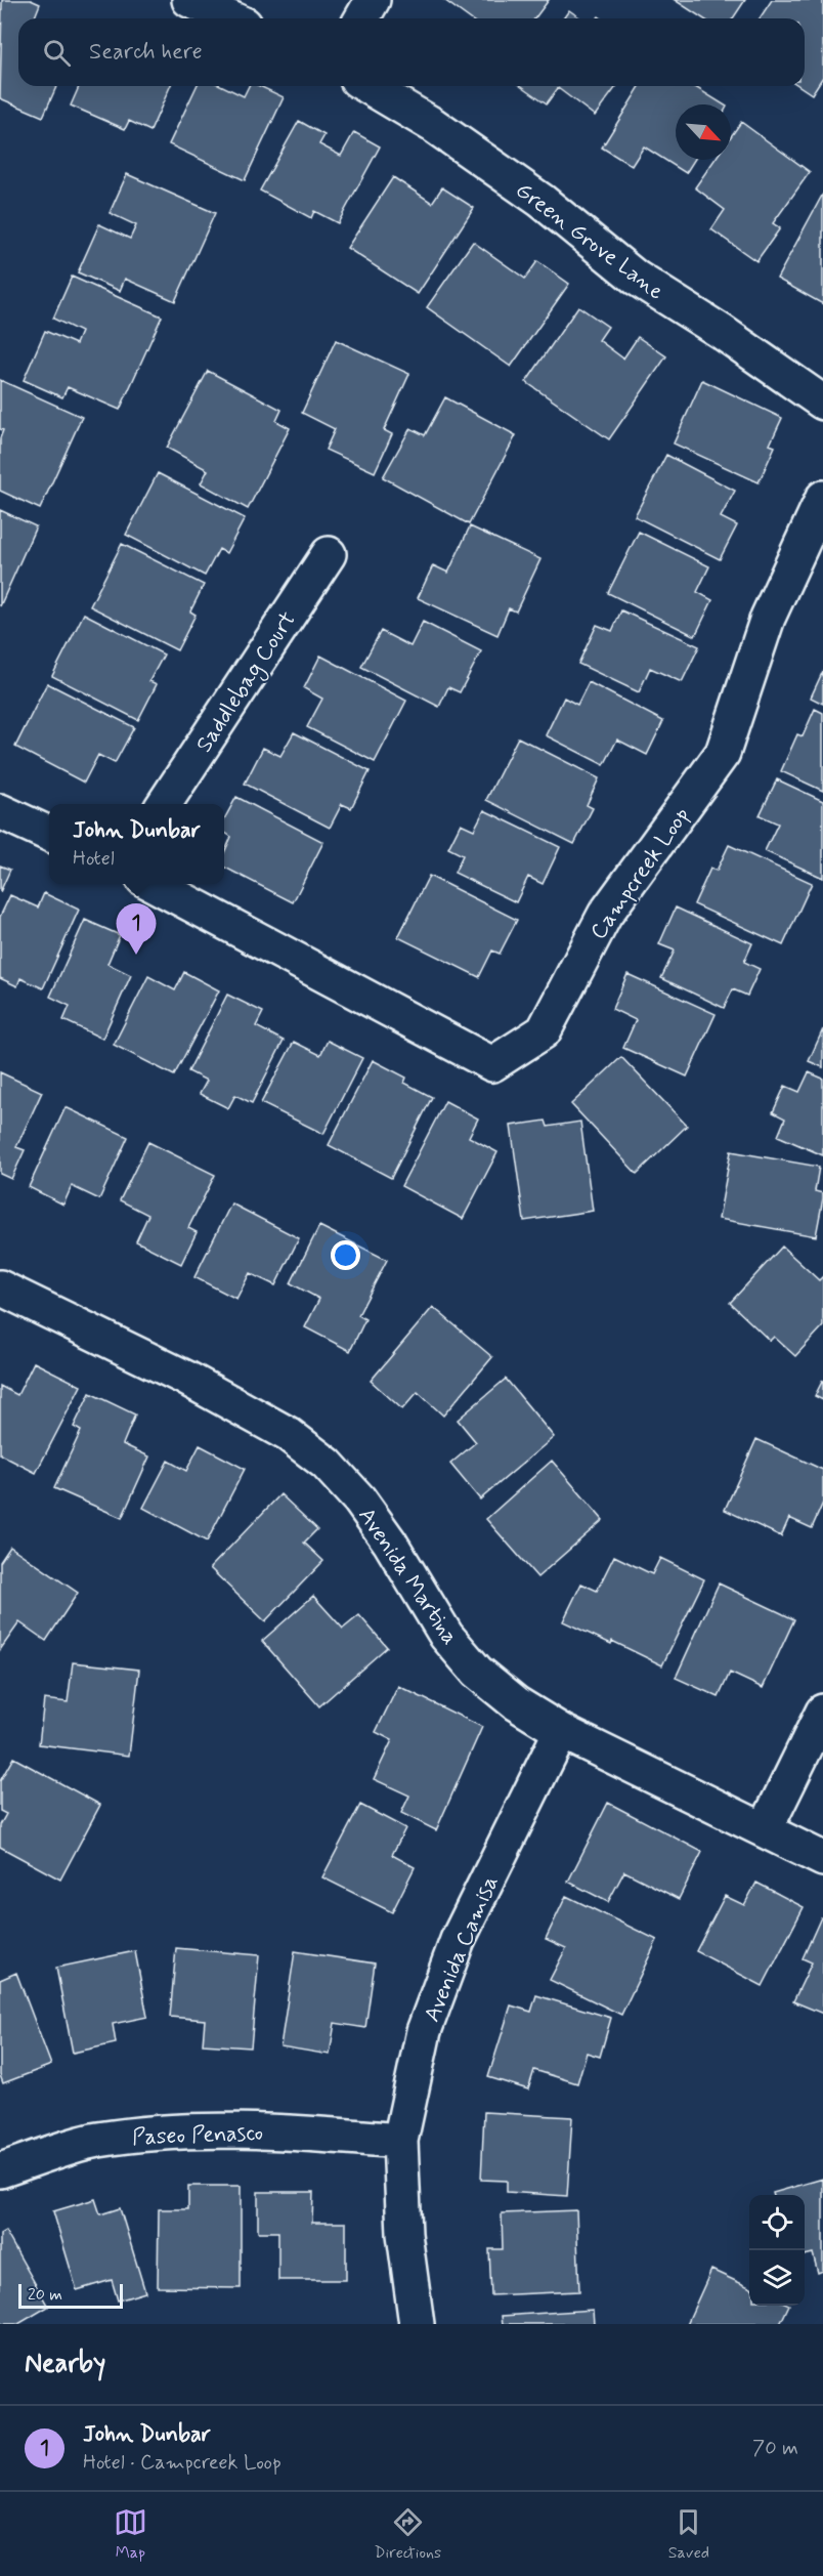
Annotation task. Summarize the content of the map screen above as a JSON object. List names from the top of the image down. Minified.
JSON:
{"streets":{"street":["Green Grove Lane","Saddlebag Court","Campcreek Loop","Avenida Martina","Avenida Camisa","Paseo Penasco"]},"crossings":[["Avenida Martina","Avenida Camisa"],["Avenida Camisa","Paseo Penasco"]],"scale_bar":"20 m","north":"bottom right","page":{"search":"Search here","popup":["John Dunbar","Hotel"],"pins":"1","scale":"20 m","heading":"Nearby","list":[{"mark":"1","name":"John Dunbar","note":"Hotel · Campcreek Loop","value":"70 m"}],"nav":["Map","Directions","Saved"]}}
